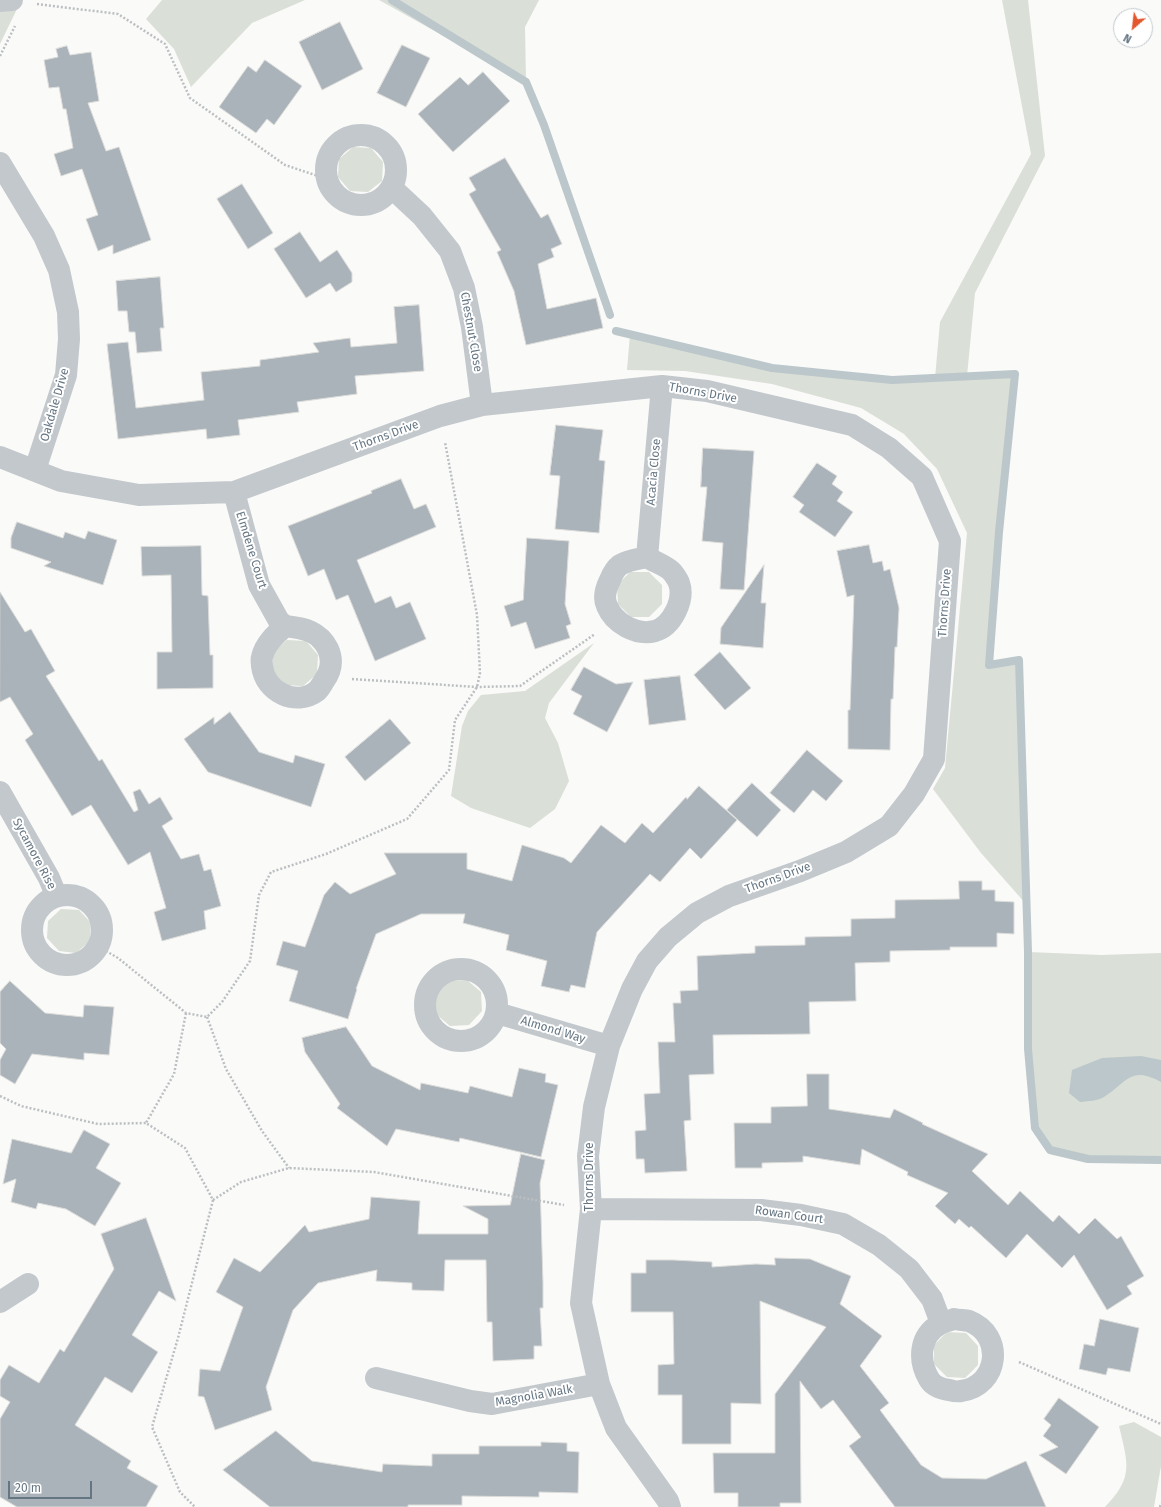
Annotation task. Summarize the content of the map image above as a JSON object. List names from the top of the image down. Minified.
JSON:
{"streets":{"street":["Chestnut Close","Thorns Drive","Oakdale Drive","Acacia Close","Elmdene Court","Sycamore Rise","Almond Way","Rowan Court","Magnolia Walk"]},"crossings":[["Chestnut Close","Thorns Drive"],["Thorns Drive","Oakdale Drive"],["Thorns Drive","Acacia Close"],["Thorns Drive","Elmdene Court"],["Thorns Drive","Almond Way"],["Thorns Drive","Rowan Court"],["Thorns Drive","Magnolia Walk"]],"scale_bar":"20 m","north":"bottom left"}
